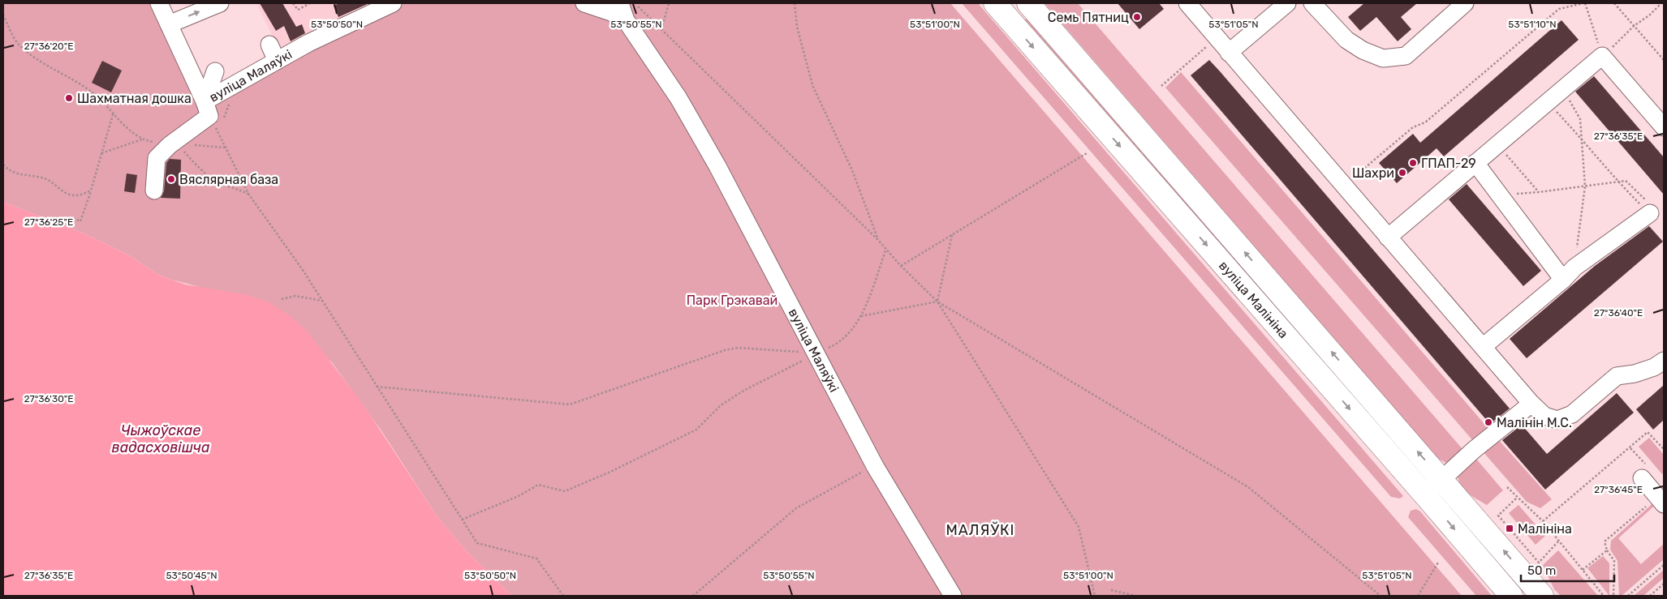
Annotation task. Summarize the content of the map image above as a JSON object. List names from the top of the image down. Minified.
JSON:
{"streets":{"main road":["вуліца Малініна"],"street":["вуліца Маляўкі"]},"districts":["МАЛЯЎКІ"],"water":["Чыжоўскае вадасховішча"],"parks":["Парк Грэкавай"],"places":{"other":["Семь Пятниц","Шахматная дошка","ГПАП-29","Шахри","Вяслярная база","Малінін М.С."],"transit":["Малініна"]},"scale_bar":"50 m","coordinates":["53°50'50\"N","53°50'55\"N","53°51'00\"N","53°51'05\"N","53°51'10\"N","27°36'20\"E","27°36'35\"E","27°36'25\"E","27°36'40\"E","27°36'30\"E","27°36'45\"E","53°50'45\"N"]}
